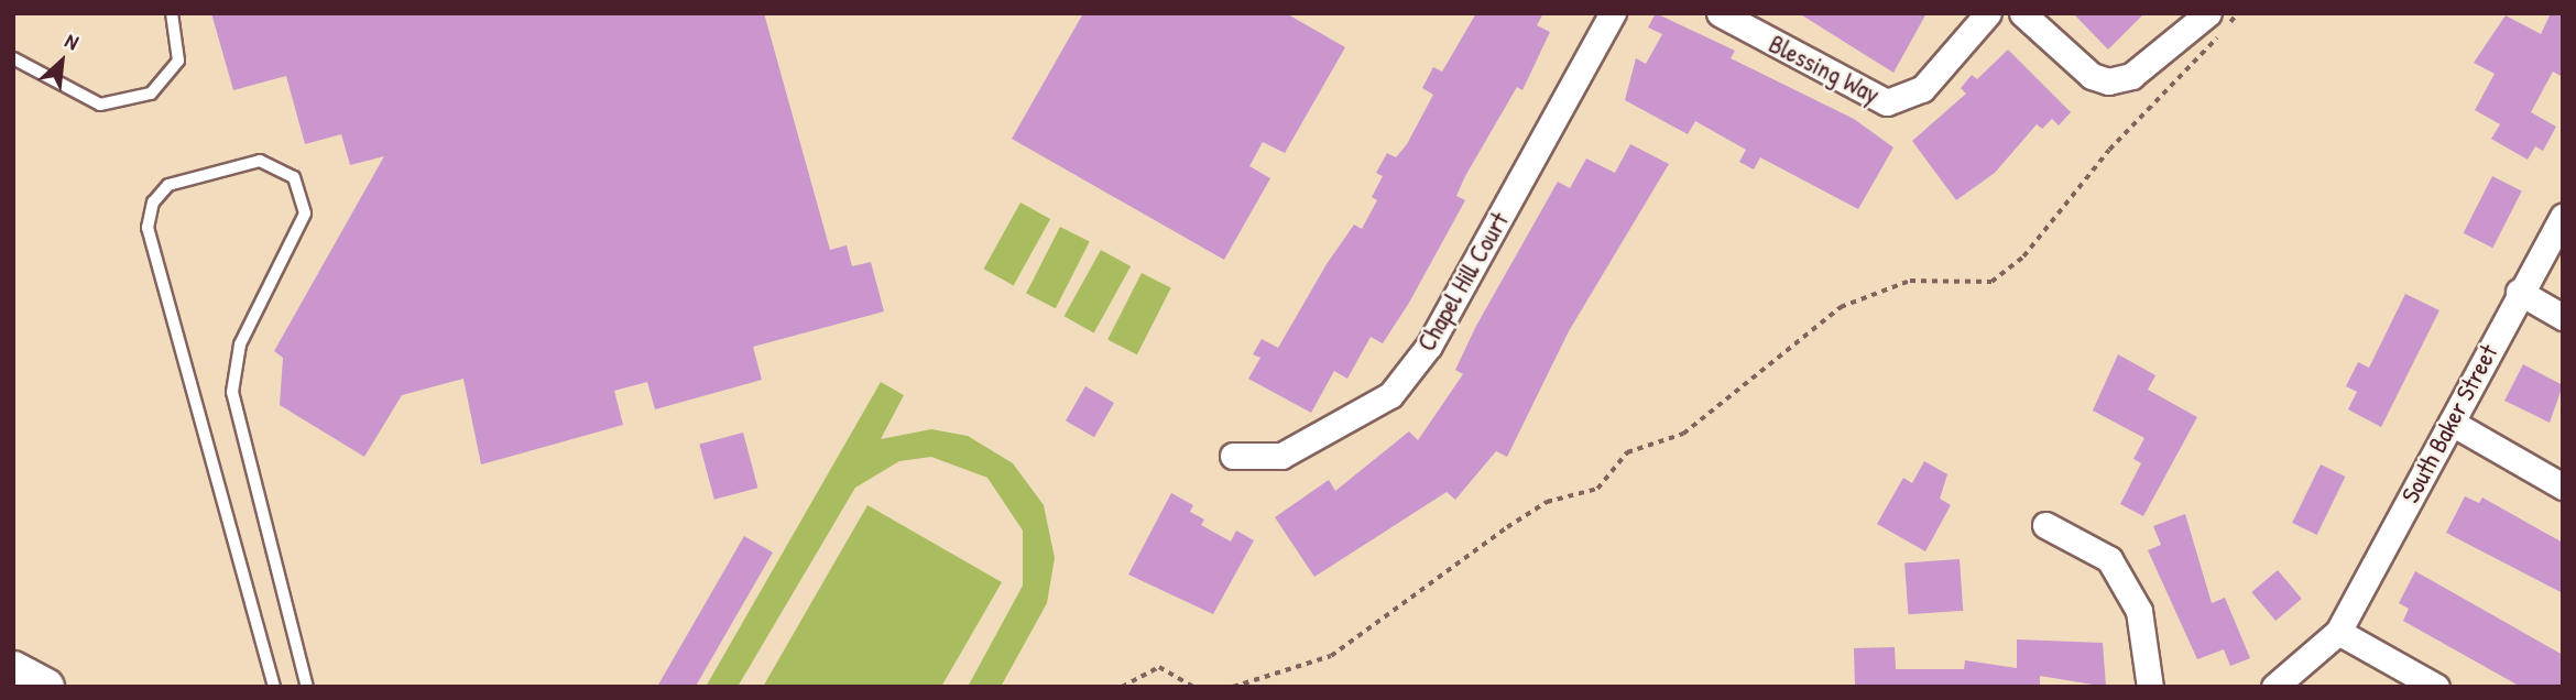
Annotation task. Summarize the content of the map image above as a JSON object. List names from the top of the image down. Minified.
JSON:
{"streets":{"street":["Blessing Way","Chapel Hill Court","South Baker Street"]},"north":"top right"}
